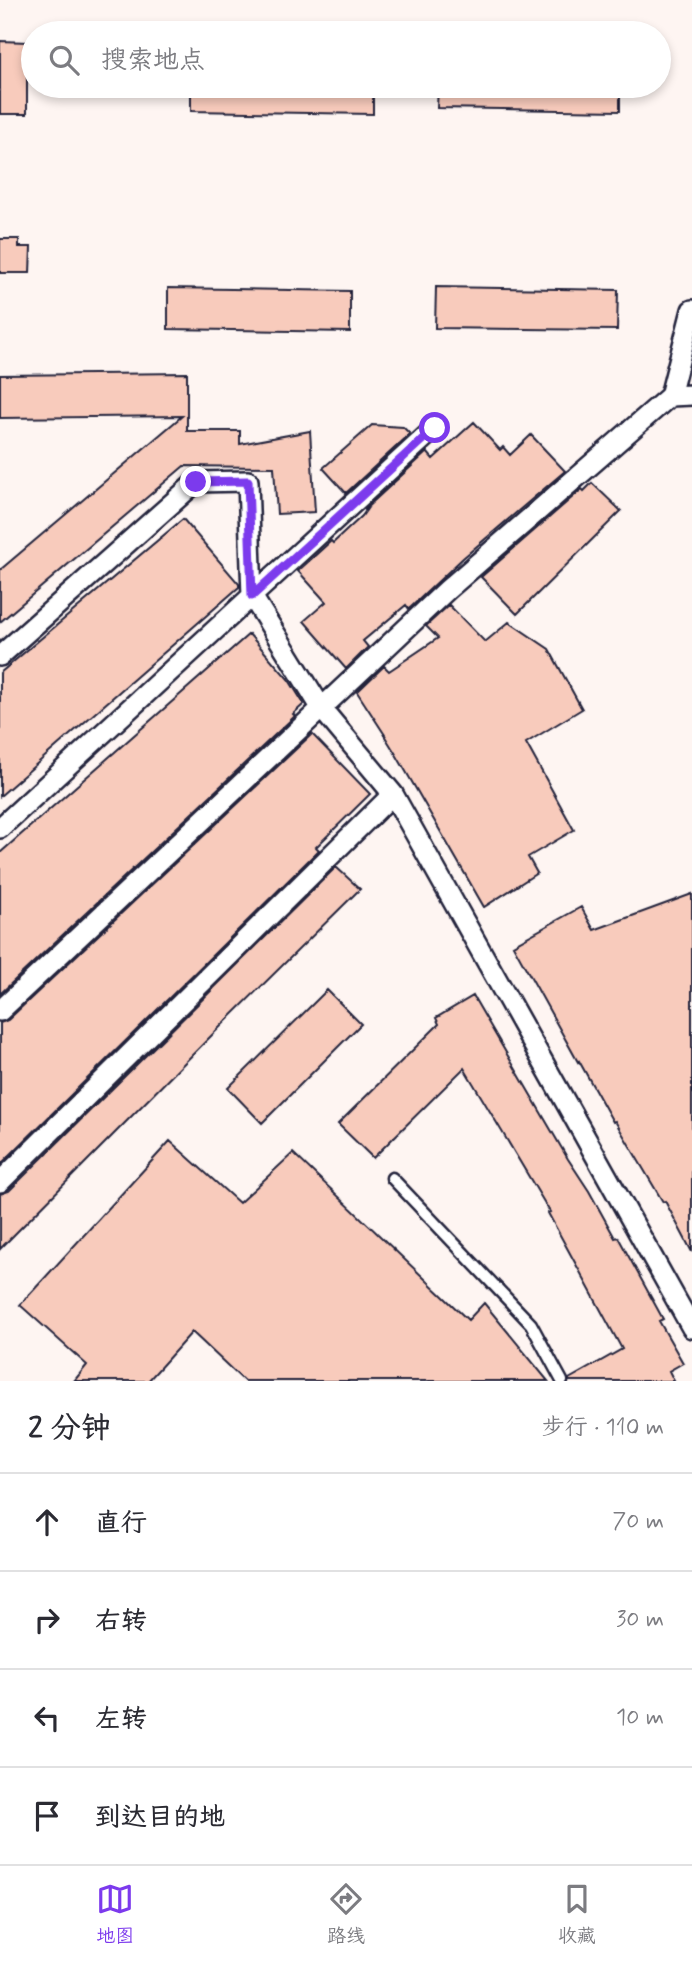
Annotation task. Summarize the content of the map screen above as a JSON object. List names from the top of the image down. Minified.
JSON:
{"page":{"search":"搜索地点","heading":["2 分钟","步行 · 110 m"],"list":[["直行","70 m"],["右转","30 m"],["左转","10 m"],"到达目的地"],"nav":["地图","路线","收藏"]}}
